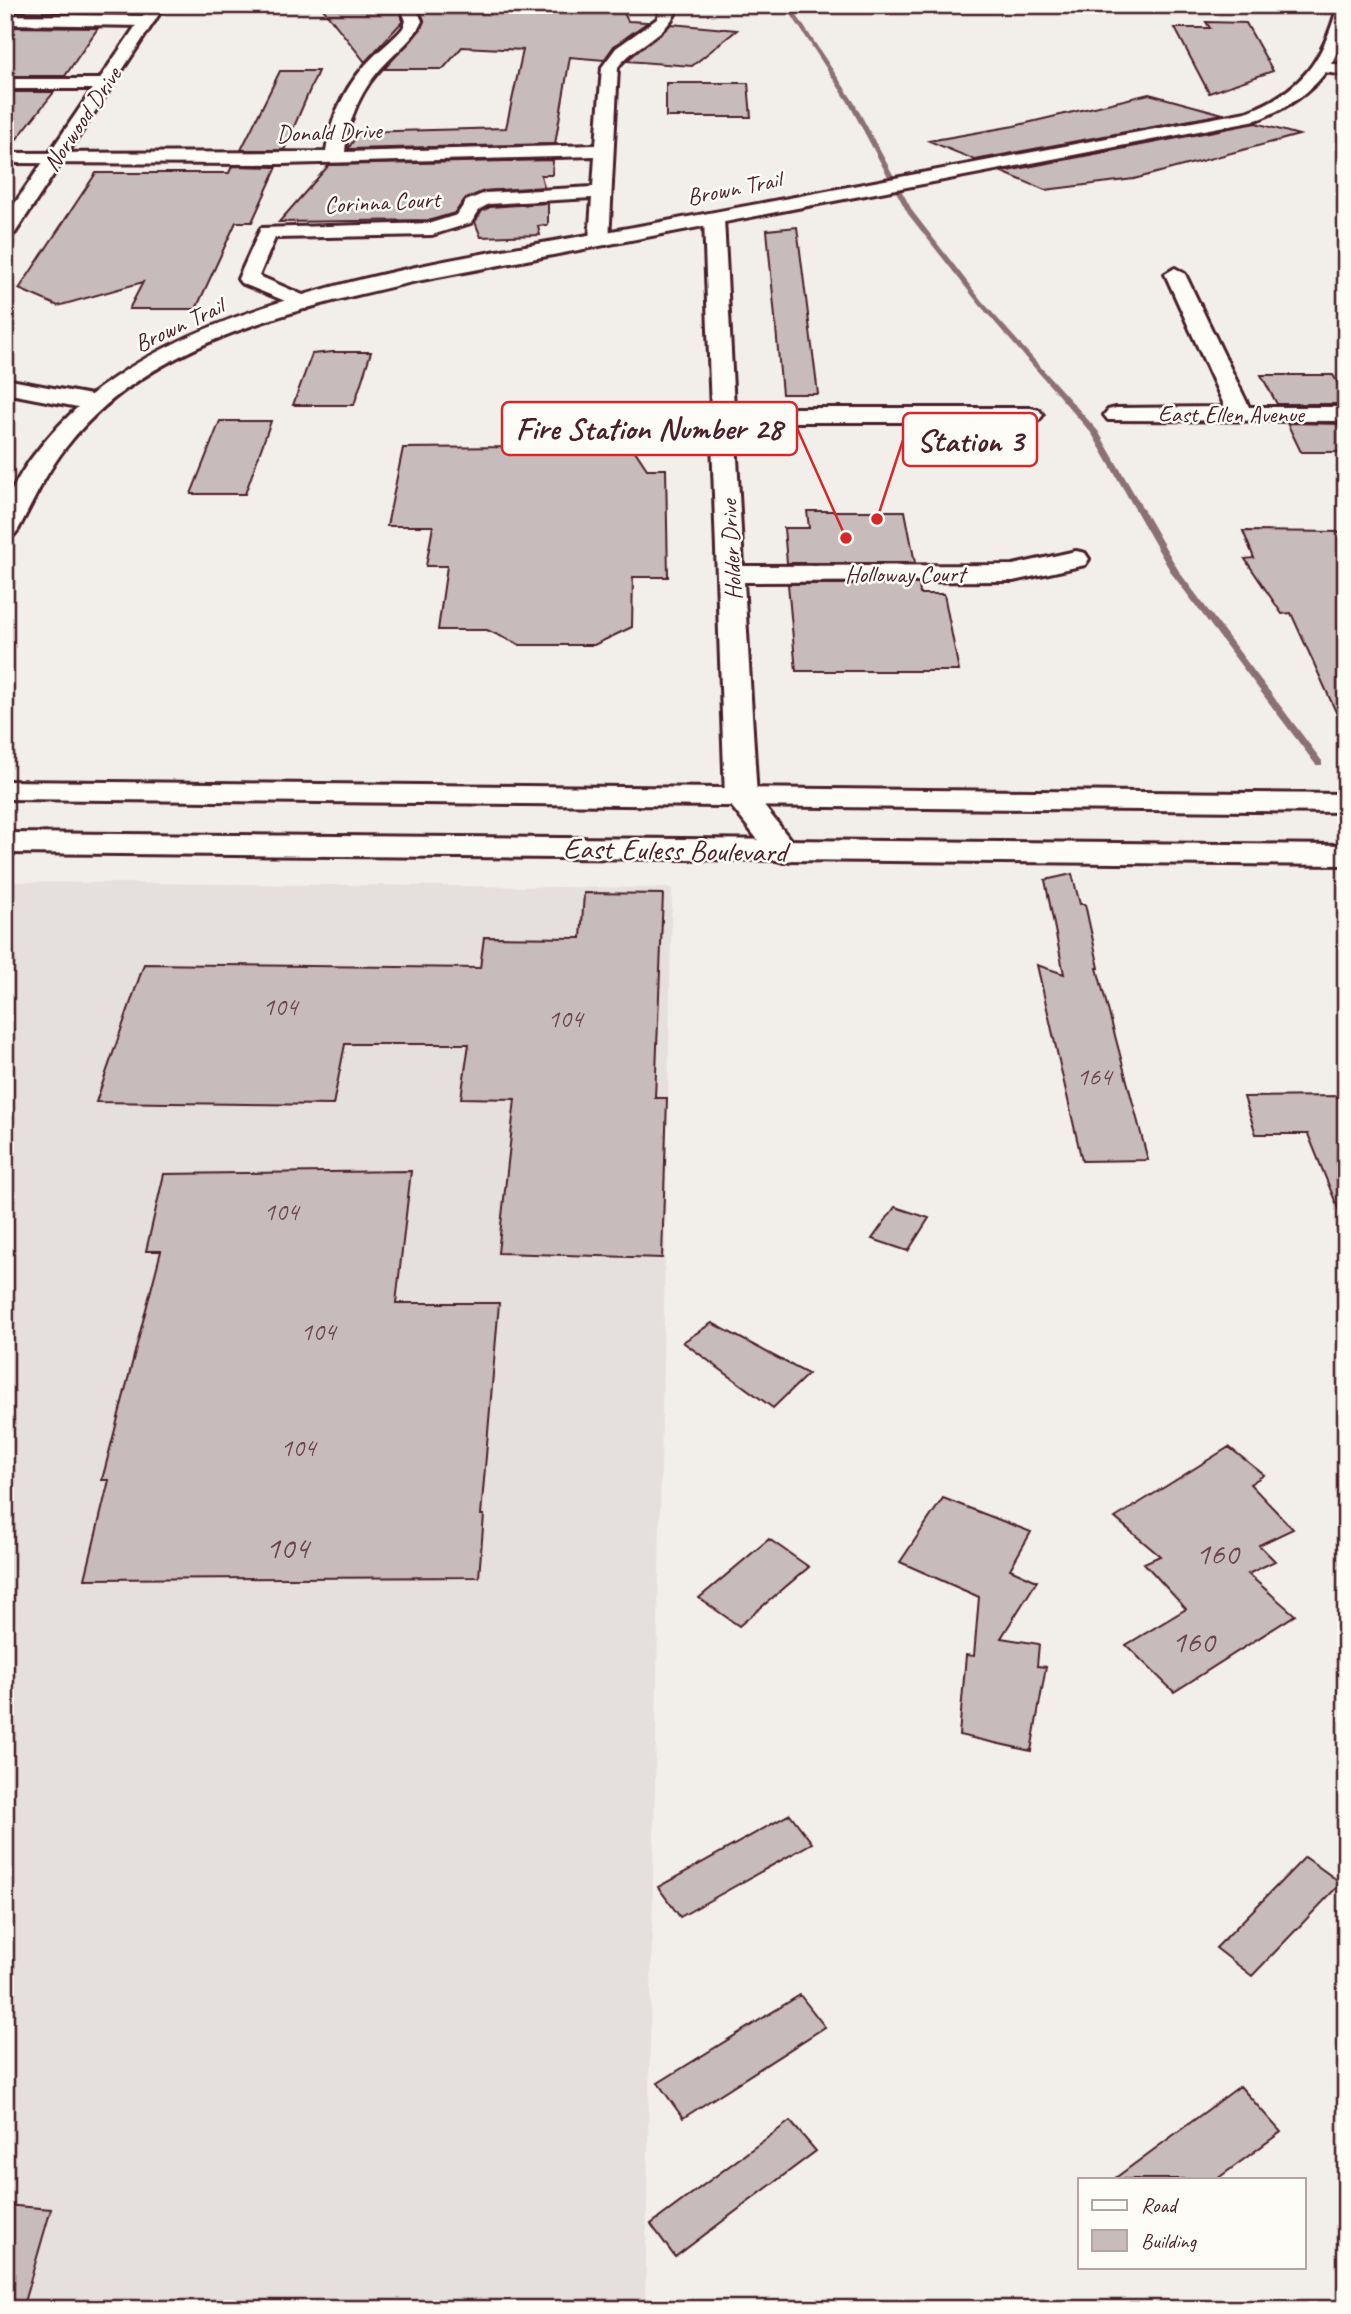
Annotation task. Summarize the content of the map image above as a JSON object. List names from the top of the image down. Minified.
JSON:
{"streets":{"street":["Norwood Drive","Donald Drive","Brown Trail","Corinna Court","East Ellen Avenue","Holder Drive","Holloway Court","East Euless Boulevard"]},"crossings":[["Norwood Drive","Donald Drive"],["Brown Trail","Corinna Court"],["Brown Trail","Holder Drive"],["Holder Drive","Holloway Court"],["Holder Drive","East Euless Boulevard"]],"places":["Station 3","Fire Station Number 28"],"house_numbers":["104","104","164","104","104","104","104","160","160"],"legend":["Road","Building"]}
